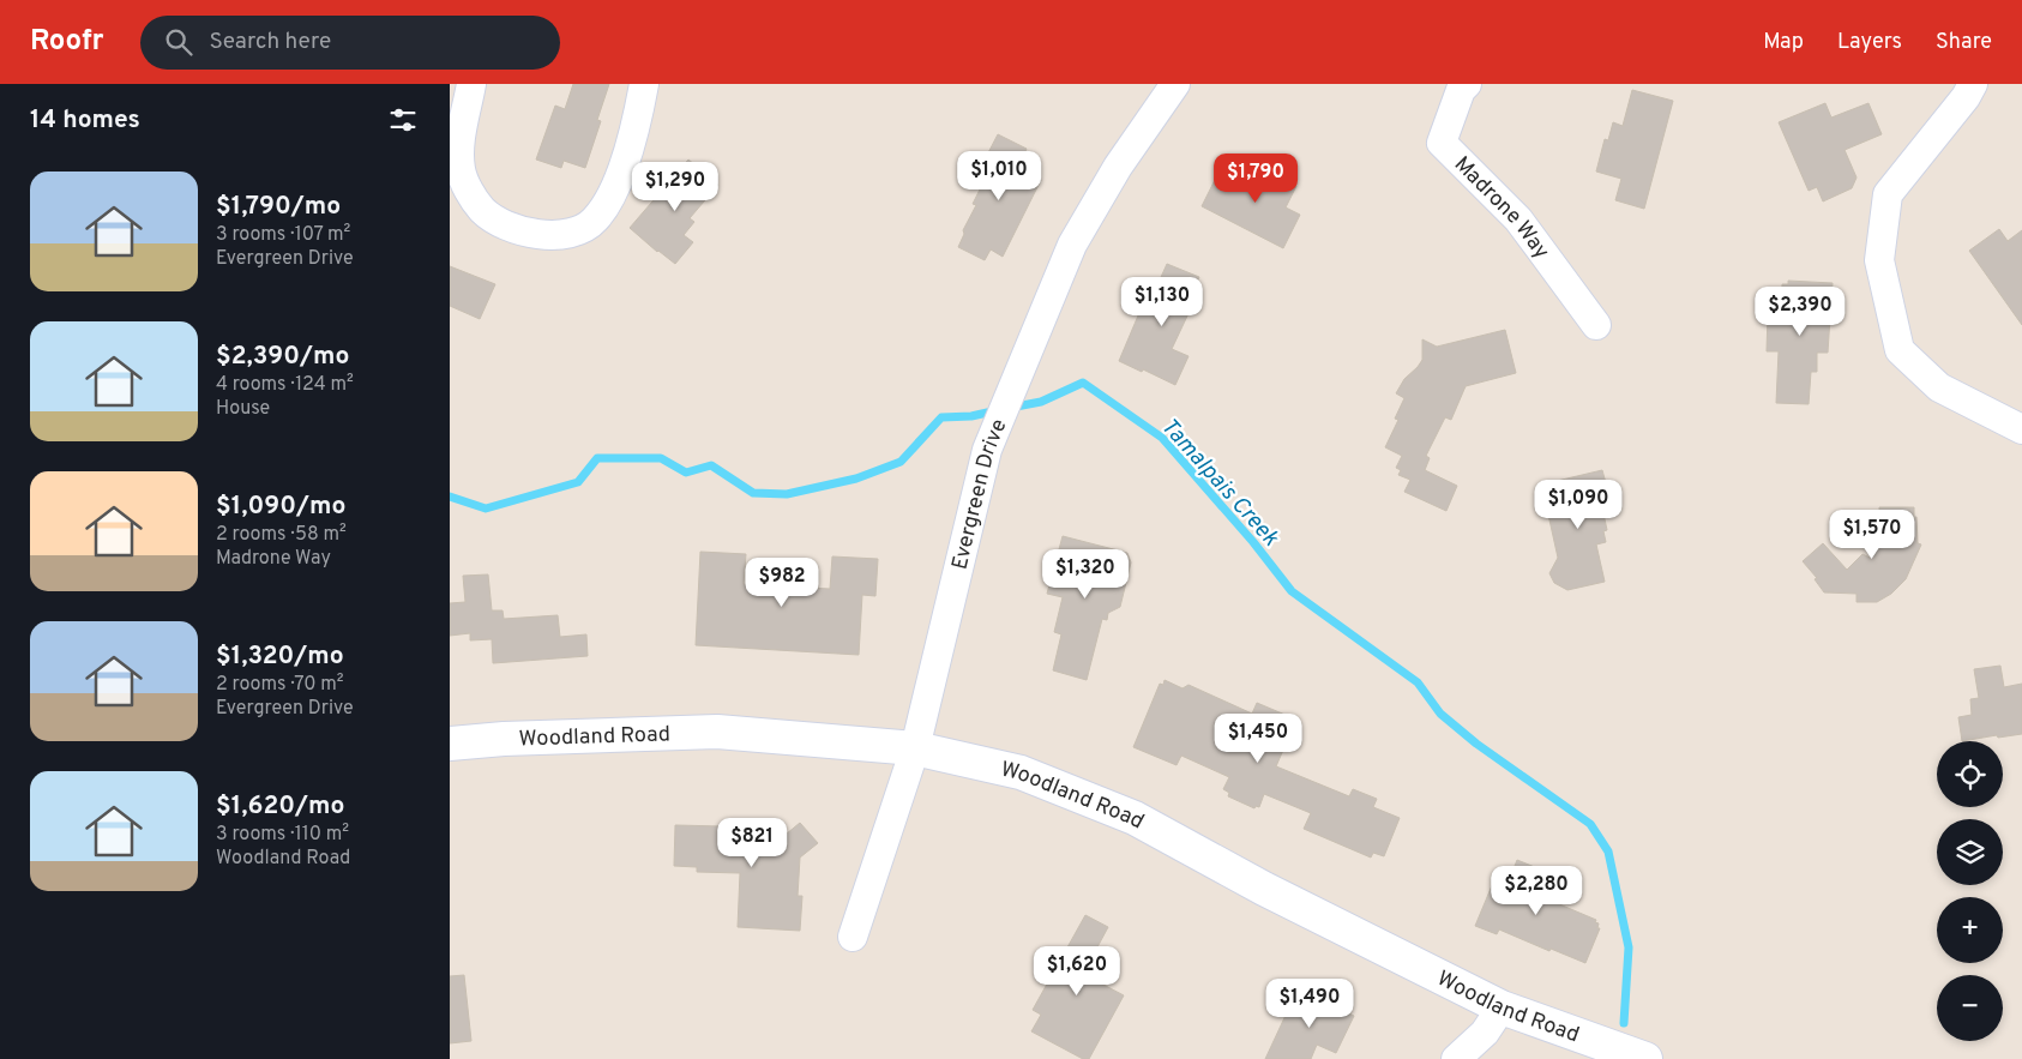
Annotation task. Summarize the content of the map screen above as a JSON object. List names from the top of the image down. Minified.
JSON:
{"streets":{"street":["Madrone Way","Evergreen Drive","Woodland Road"]},"crossings":[["Evergreen Drive","Woodland Road"]],"water":["Tamalpais Creek"],"page":{"header":"Roofr","search":"Search here","nav":["Map","Layers","Share"],"heading":"14 homes","price":["$1,010","$1,790","$1,290","$1,130","$2,390","$1,090","$1,570","$1,320","$982","$1,450","$821","$2,280","$1,620","$1,490"],"list":[{"name":"$1,790/mo","note":"3 rooms · 107 m² · Evergreen Drive"},{"name":"$2,390/mo","note":"4 rooms · 124 m² · House"},{"name":"$1,090/mo","note":"2 rooms · 58 m² · Madrone Way"},{"name":"$1,320/mo","note":"2 rooms · 70 m² · Evergreen Drive"},{"name":"$1,620/mo","note":"3 rooms · 110 m² · Woodland Road"}],"map_buttons":["+","−"]}}
